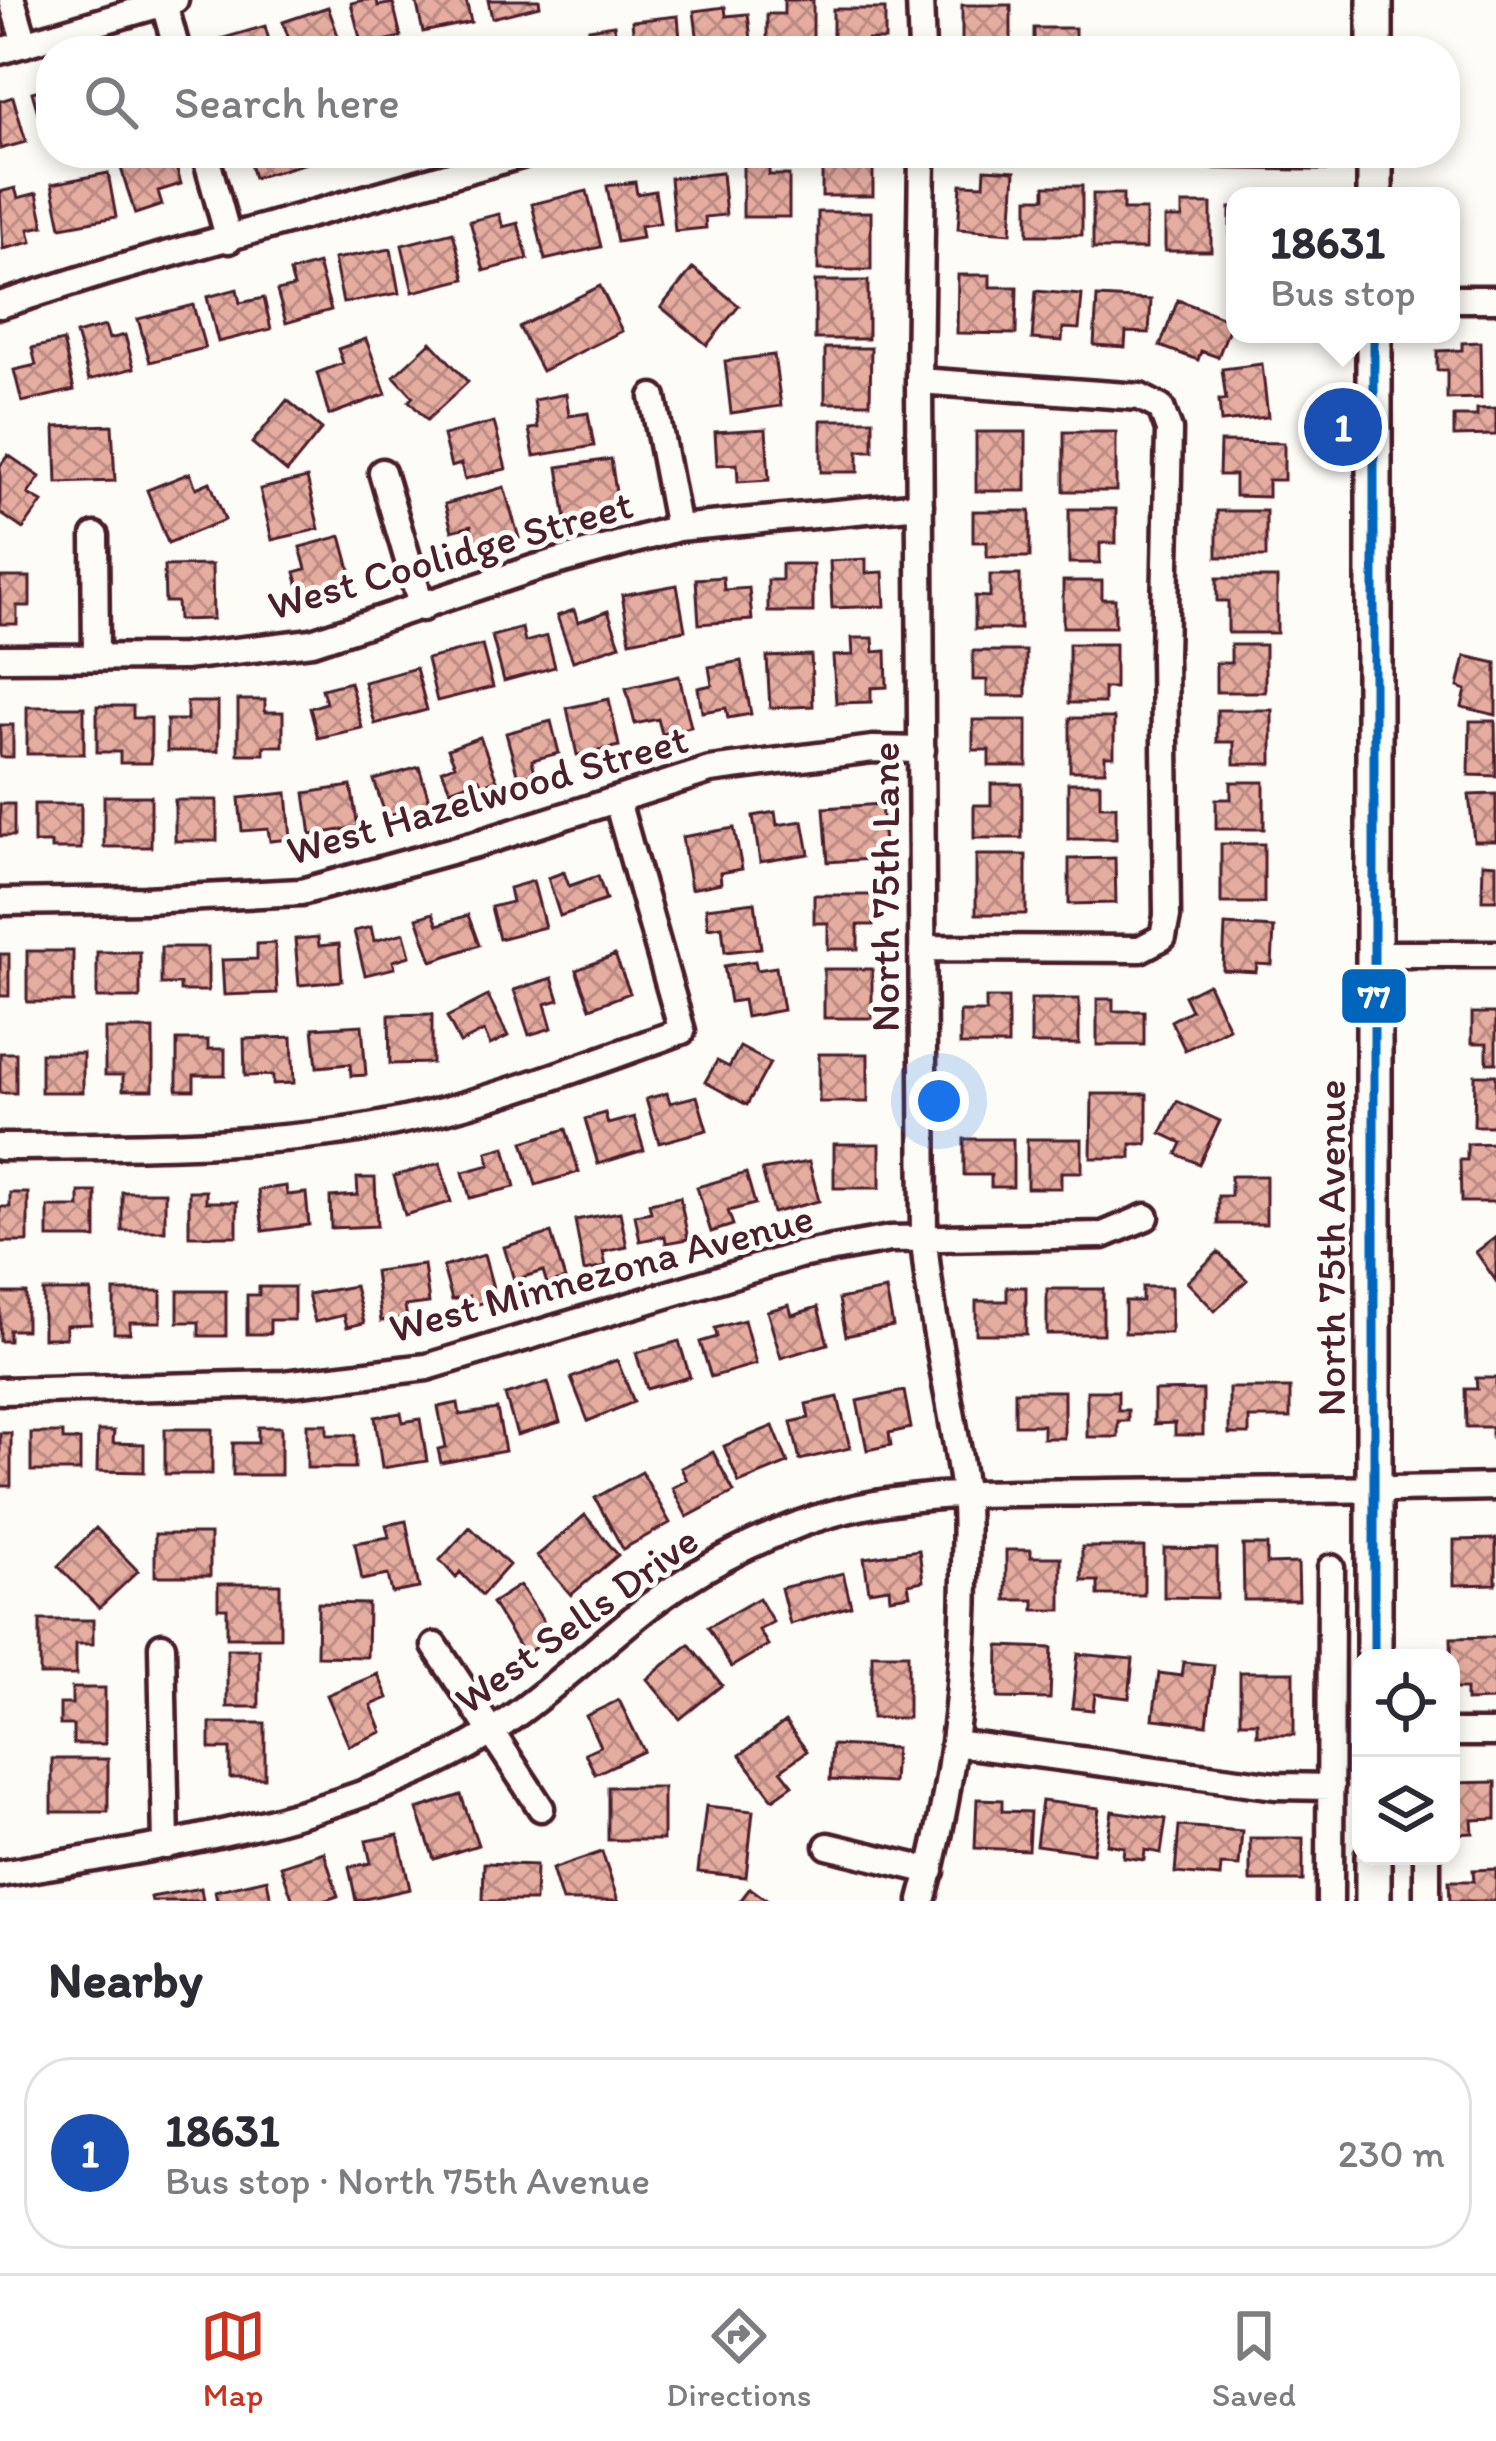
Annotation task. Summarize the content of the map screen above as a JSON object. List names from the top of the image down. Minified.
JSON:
{"streets":{"main road":["North 75th Avenue"],"street":["West Coolidge Street","West Hazelwood Street","North 75th Lane","West Minnezona Avenue","West Sells Drive"]},"crossings":[["West Coolidge Street","North 75th Lane"],["West Hazelwood Street","North 75th Lane"],["North 75th Lane","West Minnezona Avenue"],["North 75th Lane","West Sells Drive"],["North 75th Avenue","West Sells Drive"]],"lines":["transit line 77"],"page":{"search":"Search here","popup":["18631","Bus stop"],"pins":"1","heading":"Nearby","list":[{"mark":"1","name":"18631","note":"Bus stop · North 75th Avenue","value":"230 m"}],"nav":["Map","Directions","Saved"]}}
